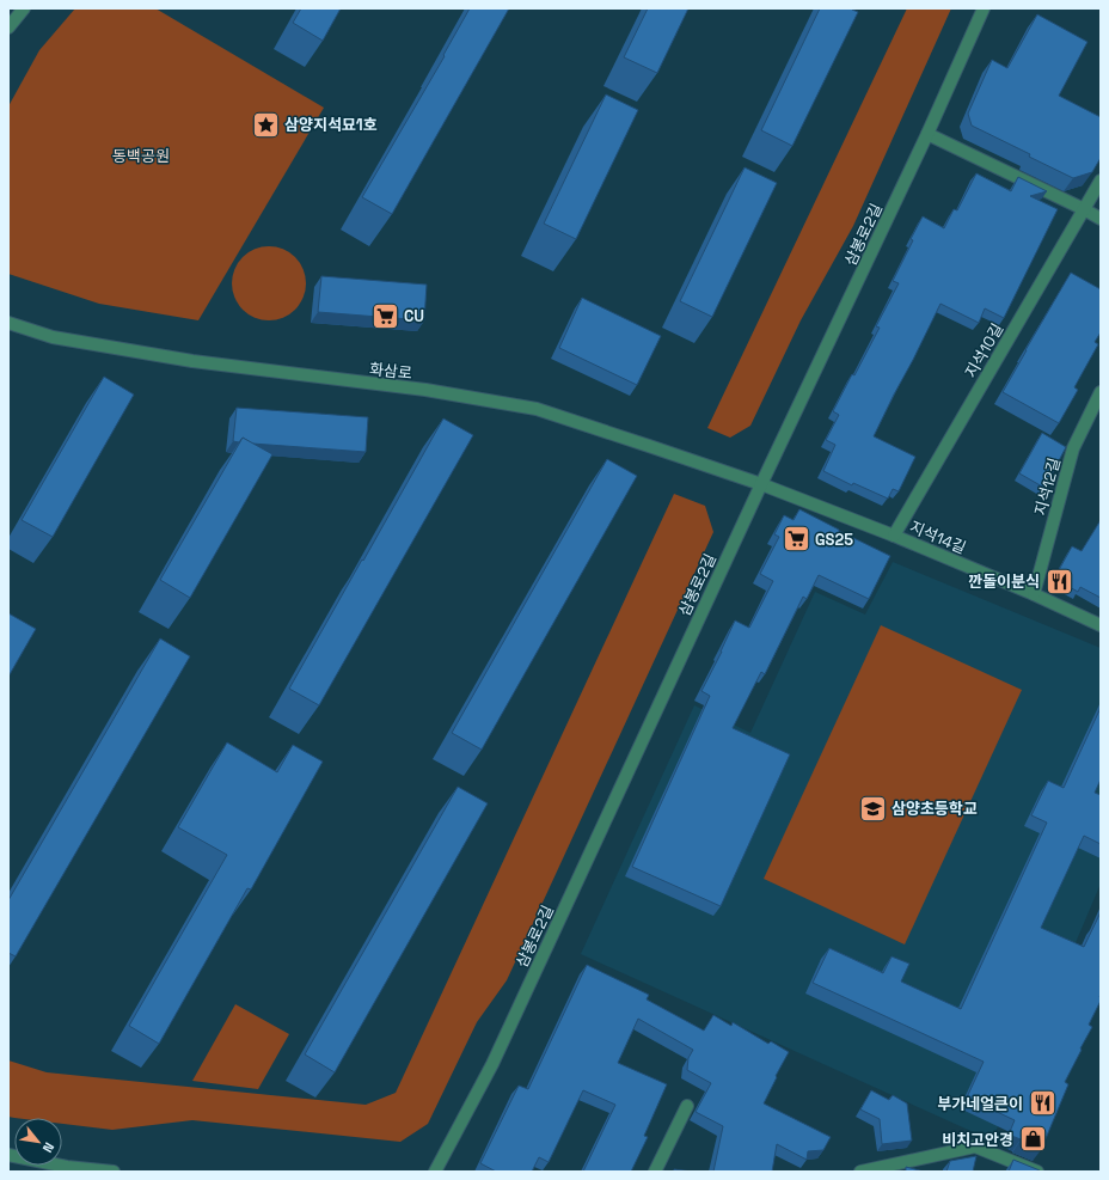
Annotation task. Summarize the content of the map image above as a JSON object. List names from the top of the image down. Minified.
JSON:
{"streets":{"street":["삼봉로2길","지석10길","화삼로","지석12길","지석14길"]},"crossings":[["삼봉로2길","화삼로"],["삼봉로2길","지석14길"],["지석10길","지석14길"],["화삼로","지석14길"],["지석12길","지석14길"]],"parks":["동백공원"],"places":{"place":["삼양지석묘1호"],"supermarket":["CU","GS25"],"restaurant":["깐돌이분식","부가네얼큰이"],"school or university":["삼양초등학교"],"shop":["비치고안경"]},"north":"bottom right"}
